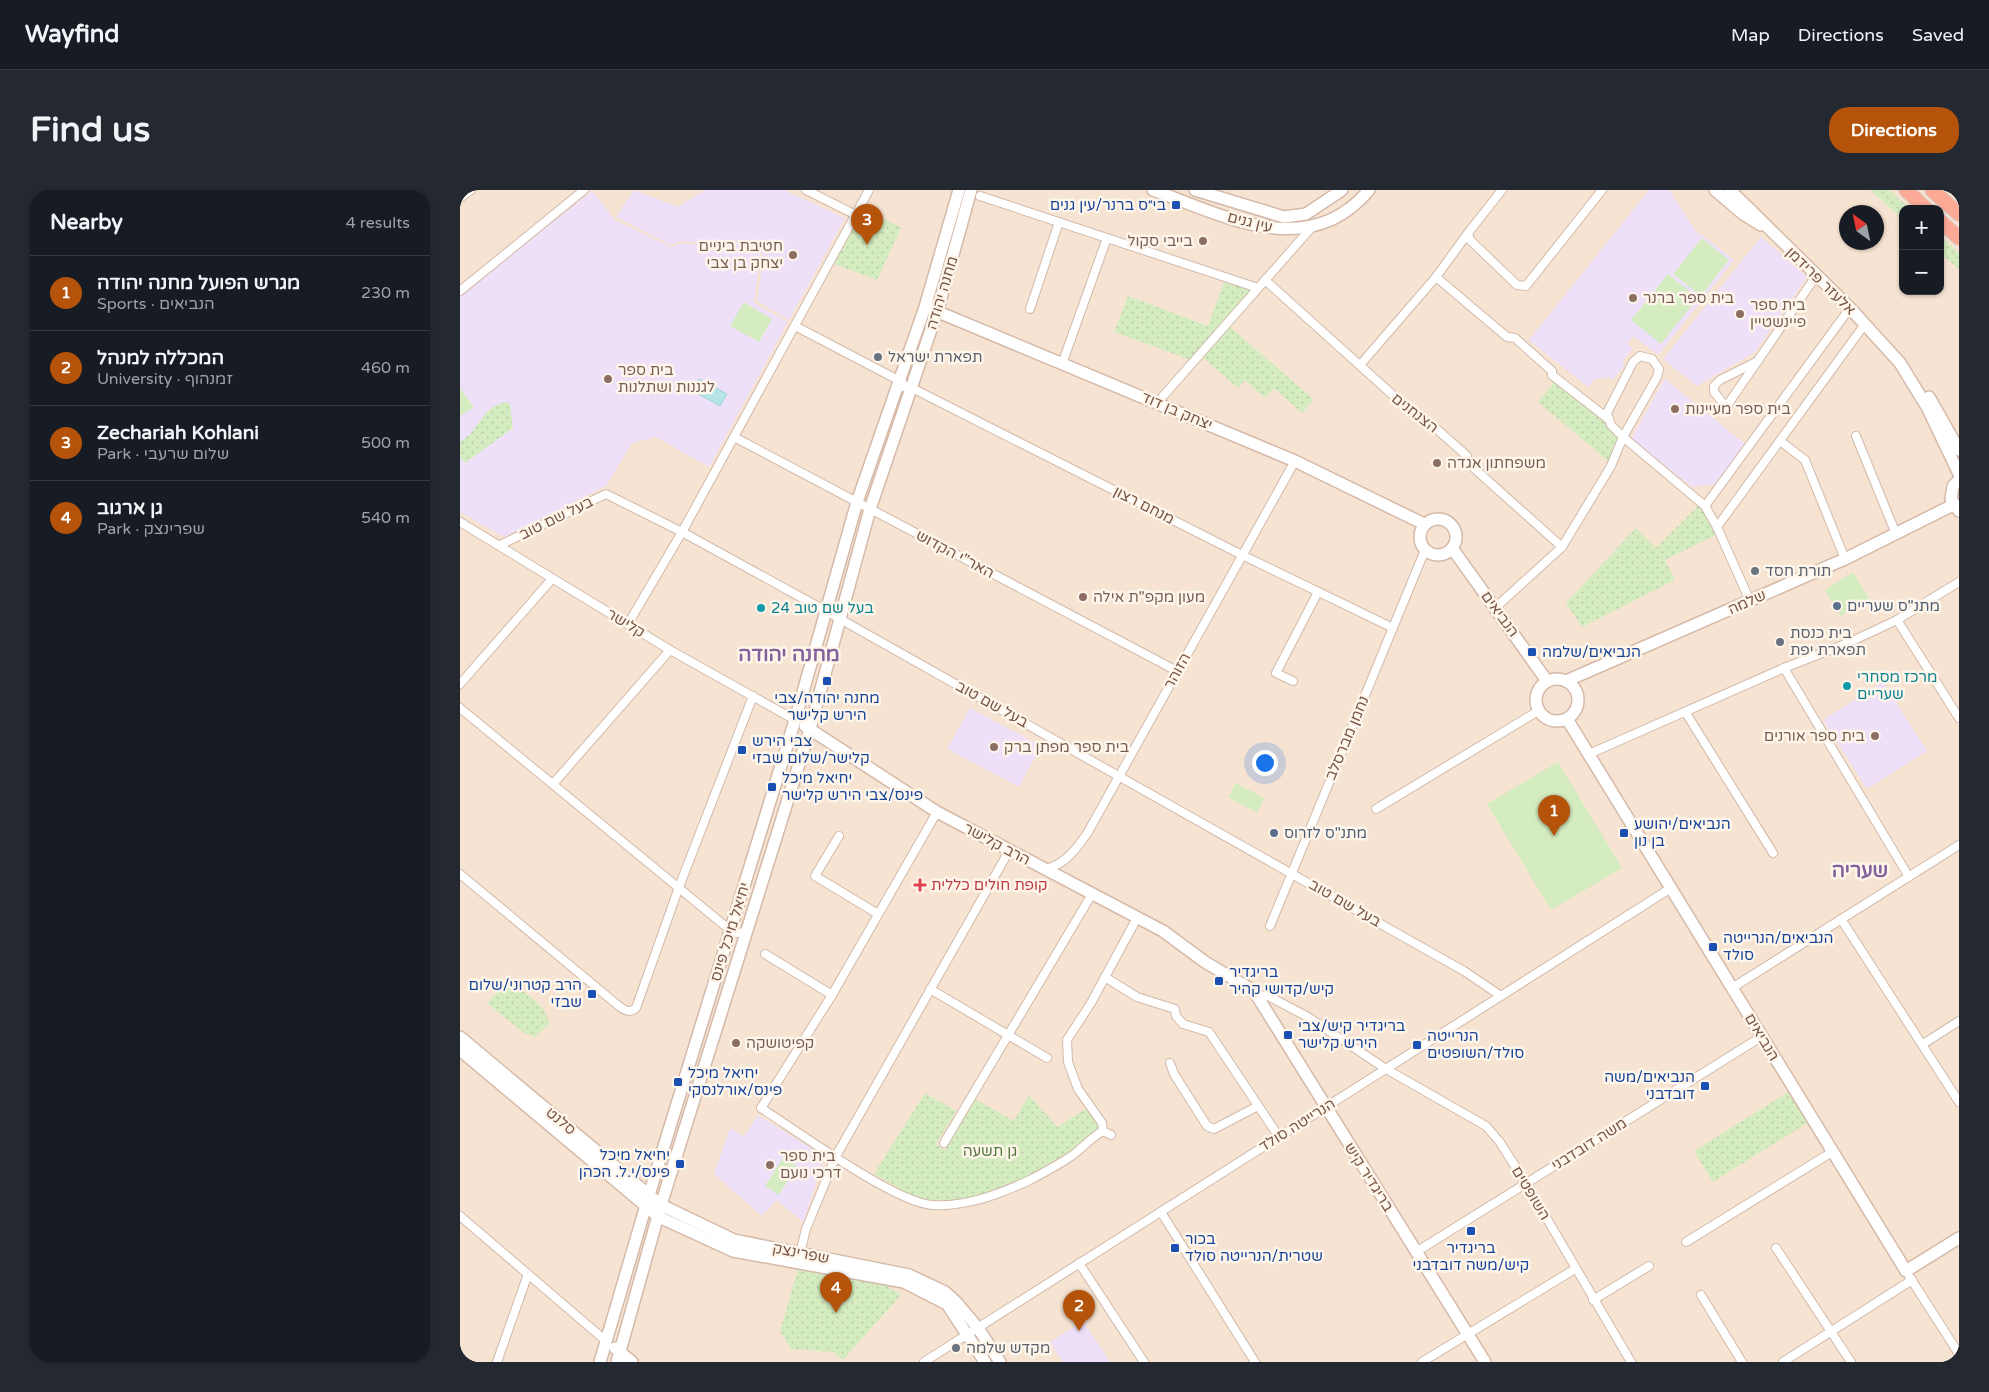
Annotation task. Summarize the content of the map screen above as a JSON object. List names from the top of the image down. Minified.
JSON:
{"streets":{"street":["עין גנים","אלעזר פרידמן","מחנה יהודה","יצחק בן דוד","הצנחנים","מנחם רצון","בעל שם טוב","האר\"י הקדוש","שלמה","הנביאים","קלישר","הזוהר","נחמן מברסלב","הרב קלישר","יחיאל מיכל פינס","סלנט","הנרייטה סולד","משה דובדבני","בריגדיר קיש","השופטים","שפרינצק"]},"crossings":[["מחנה יהודה","יצחק בן דוד"],["מחנה יהודה","מנחם רצון"],["מחנה יהודה","האר\"י הקדוש"],["מחנה יהודה","יחיאל מיכל פינס"],["יצחק בן דוד","הנביאים"],["יצחק בן דוד","הזוהר"],["יצחק בן דוד","נחמן מברסלב"],["מנחם רצון","הזוהר"],["מנחם רצון","נחמן מברסלב"],["בעל שם טוב","קלישר"],["בעל שם טוב","הזוהר"],["בעל שם טוב","נחמן מברסלב"],["בעל שם טוב","יחיאל מיכל פינס"],["בעל שם טוב","הנרייטה סולד"],["האר\"י הקדוש","הזוהר"],["האר\"י הקדוש","יחיאל מיכל פינס"],["שלמה","הנביאים"],["הנביאים","נחמן מברסלב"],["הנביאים","הנרייטה סולד"],["הנביאים","משה דובדבני"],["קלישר","הרב קלישר"],["קלישר","יחיאל מיכל פינס"],["הזוהר","הרב קלישר"],["הרב קלישר","יחיאל מיכל פינס"],["הרב קלישר","בריגדיר קיש"],["הרב קלישר","השופטים"],["יחיאל מיכל פינס","סלנט"],["יחיאל מיכל פינס","שפרינצק"],["סלנט","שפרינצק"],["הנרייטה סולד","בריגדיר קיש"],["הנרייטה סולד","השופטים"],["הנרייטה סולד","שפרינצק"],["משה דובדבני","בריגדיר קיש"],["משה דובדבני","השופטים"],["בריגדיר קיש","השופטים"]],"districts":["מחנה יהודה","שעריה"],"parks":["גן תשעה"],"places":{"transit":["בי״ס ברנר/עין גנים","הנביאים/שלמה","מחנה יהודה/צבי הירש קלישר","צבי הירש קלישר/שלום שבזי","יחיאל מיכל פינס/צבי הירש קלישר","הנביאים/יהושע בן נון","הנביאים/הנרייטה סולד","בריגדיר קיש/קדושי קהיר","הרב קטרוני/שלום שבזי","בריגדיר קיש/צבי הירש קלישר","הנרייטה סולד/השופטים","יחיאל מיכל פינס/אורלנסקי","הנביאים/משה דובדבני","יחיאל מיכל פינס/י.ל. הכהן","בריגדיר קיש/משה דובדבני","בכור שטרית/הנרייטה סולד"],"other":["בייבי סקול","חטיבת ביניים יצחק בן צבי","בית ספר ברנר","בית ספר פיינשטיין","תפארת ישראל","בית ספר לגננות ושתלנות","בית ספר מעיינות","משפחתון אגדה","תורת חסד","מעון מקפ\"ת אילה","מתנ\"ס שעריים","בעל שם טוב 24","בית כנסת תפארת יפת","מרכז מסחרי שעריים","בית ספר אורנים","בית ספר מפתן ברק","מתנ\"ס לזרוס","קפיטושקה","בית ספר דרכי נועם","מקדש שלמה"],"health":["קופת חולים כללית"]},"north":"top left","page":{"header":"Wayfind","nav":["Map","Directions","Saved"],"buttons":"Directions","title":"Find us","heading":["Nearby","4 results"],"pins":["3","1","4","2"],"map_buttons":["+","−"],"list":[{"mark":"1","name":"מגרש הפועל מחנה יהודה","note":"Sports · הנביאים","value":"230 m"},{"mark":"2","name":"המכללה למנהל","note":"University · זמנהוף","value":"460 m"},{"mark":"3","name":"Zechariah Kohlani","note":"Park · שלום שרעבי","value":"500 m"},{"mark":"4","name":"גן ארגוב","note":"Park · שפרינצק","value":"540 m"}]}}
